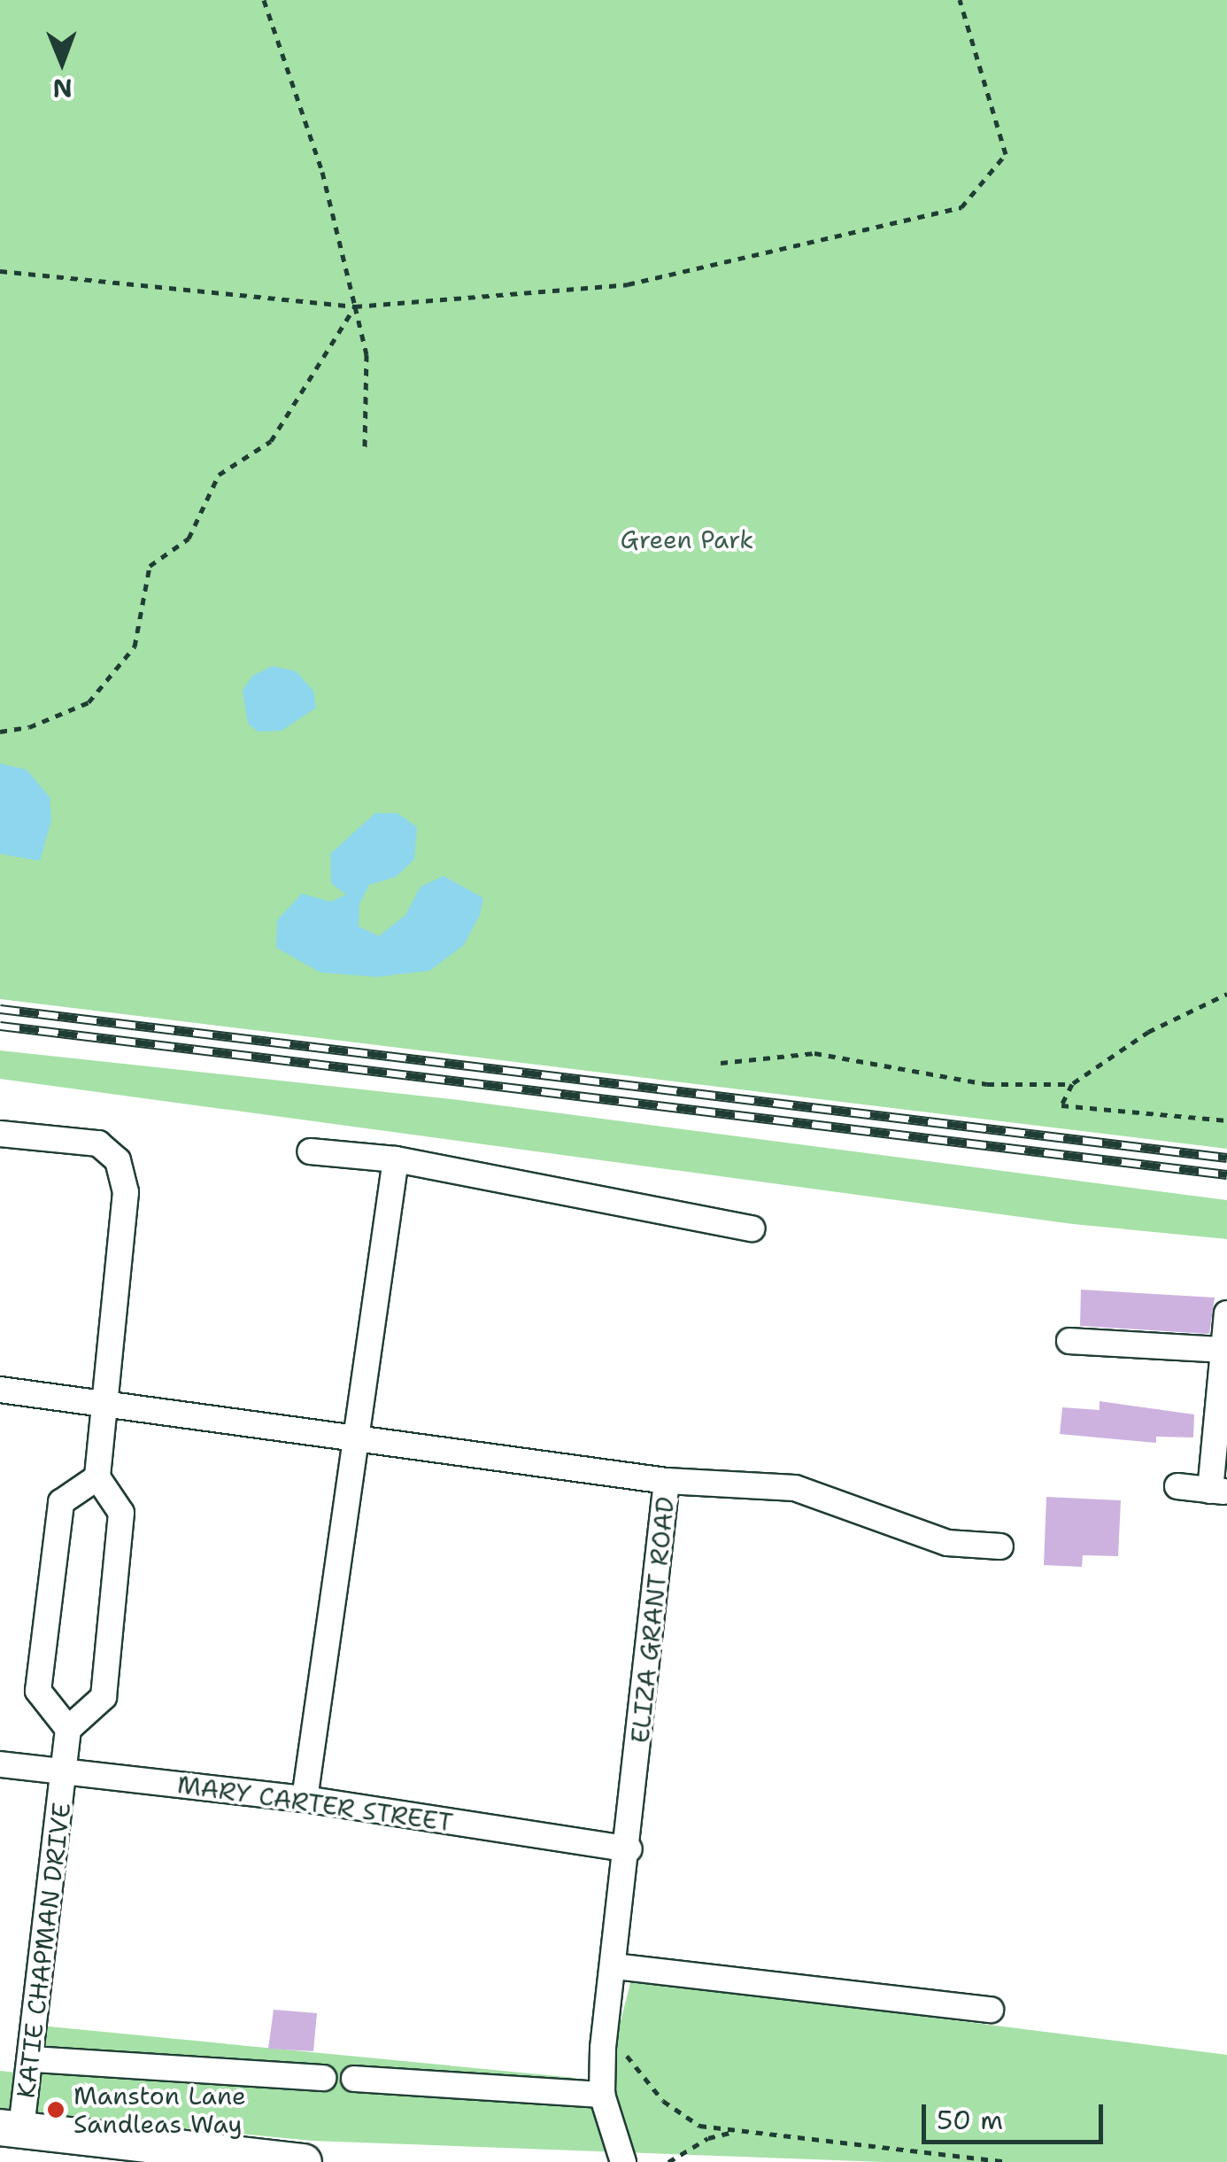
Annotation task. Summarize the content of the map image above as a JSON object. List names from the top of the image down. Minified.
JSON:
{"streets":{"street":["ELIZA GRANT ROAD","MARY CARTER STREET","KATIE CHAPMAN DRIVE"]},"crossings":[["ELIZA GRANT ROAD","MARY CARTER STREET"],["MARY CARTER STREET","KATIE CHAPMAN DRIVE"]],"parks":["Green Park"],"places":["Manston Lane Sandleas Way"],"scale_bar":"50 m","north":"bottom"}
